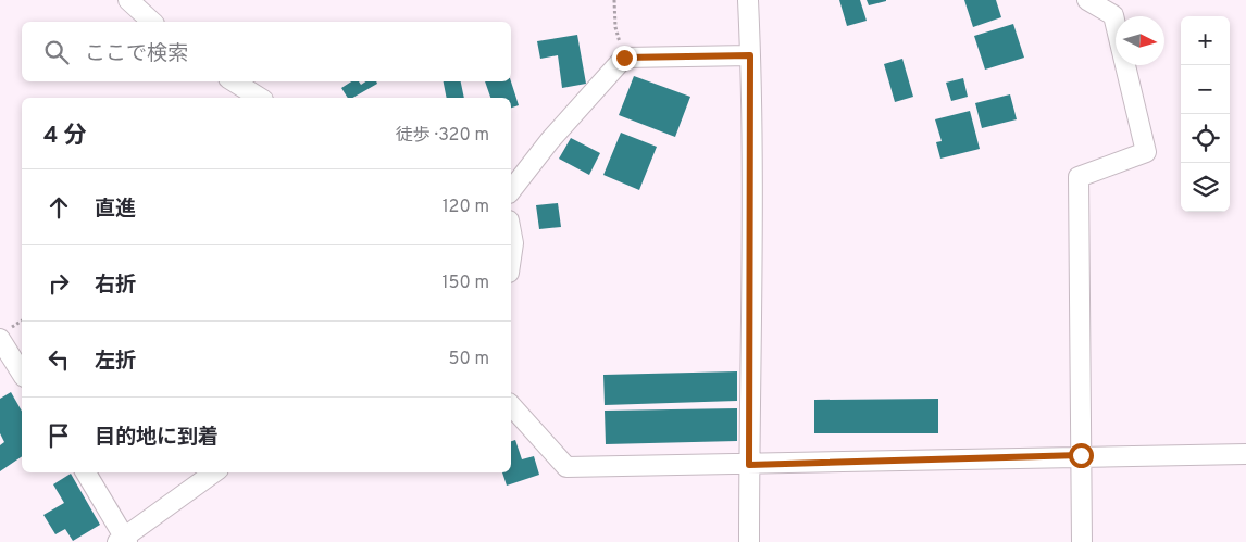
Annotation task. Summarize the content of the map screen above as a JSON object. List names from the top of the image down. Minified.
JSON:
{"north":"right","page":{"map_buttons":["+","−"],"search":"ここで検索","heading":["4 分","徒歩 · 320 m"],"list":[["直進","120 m"],["右折","150 m"],["左折","50 m"],"目的地に到着"]}}
